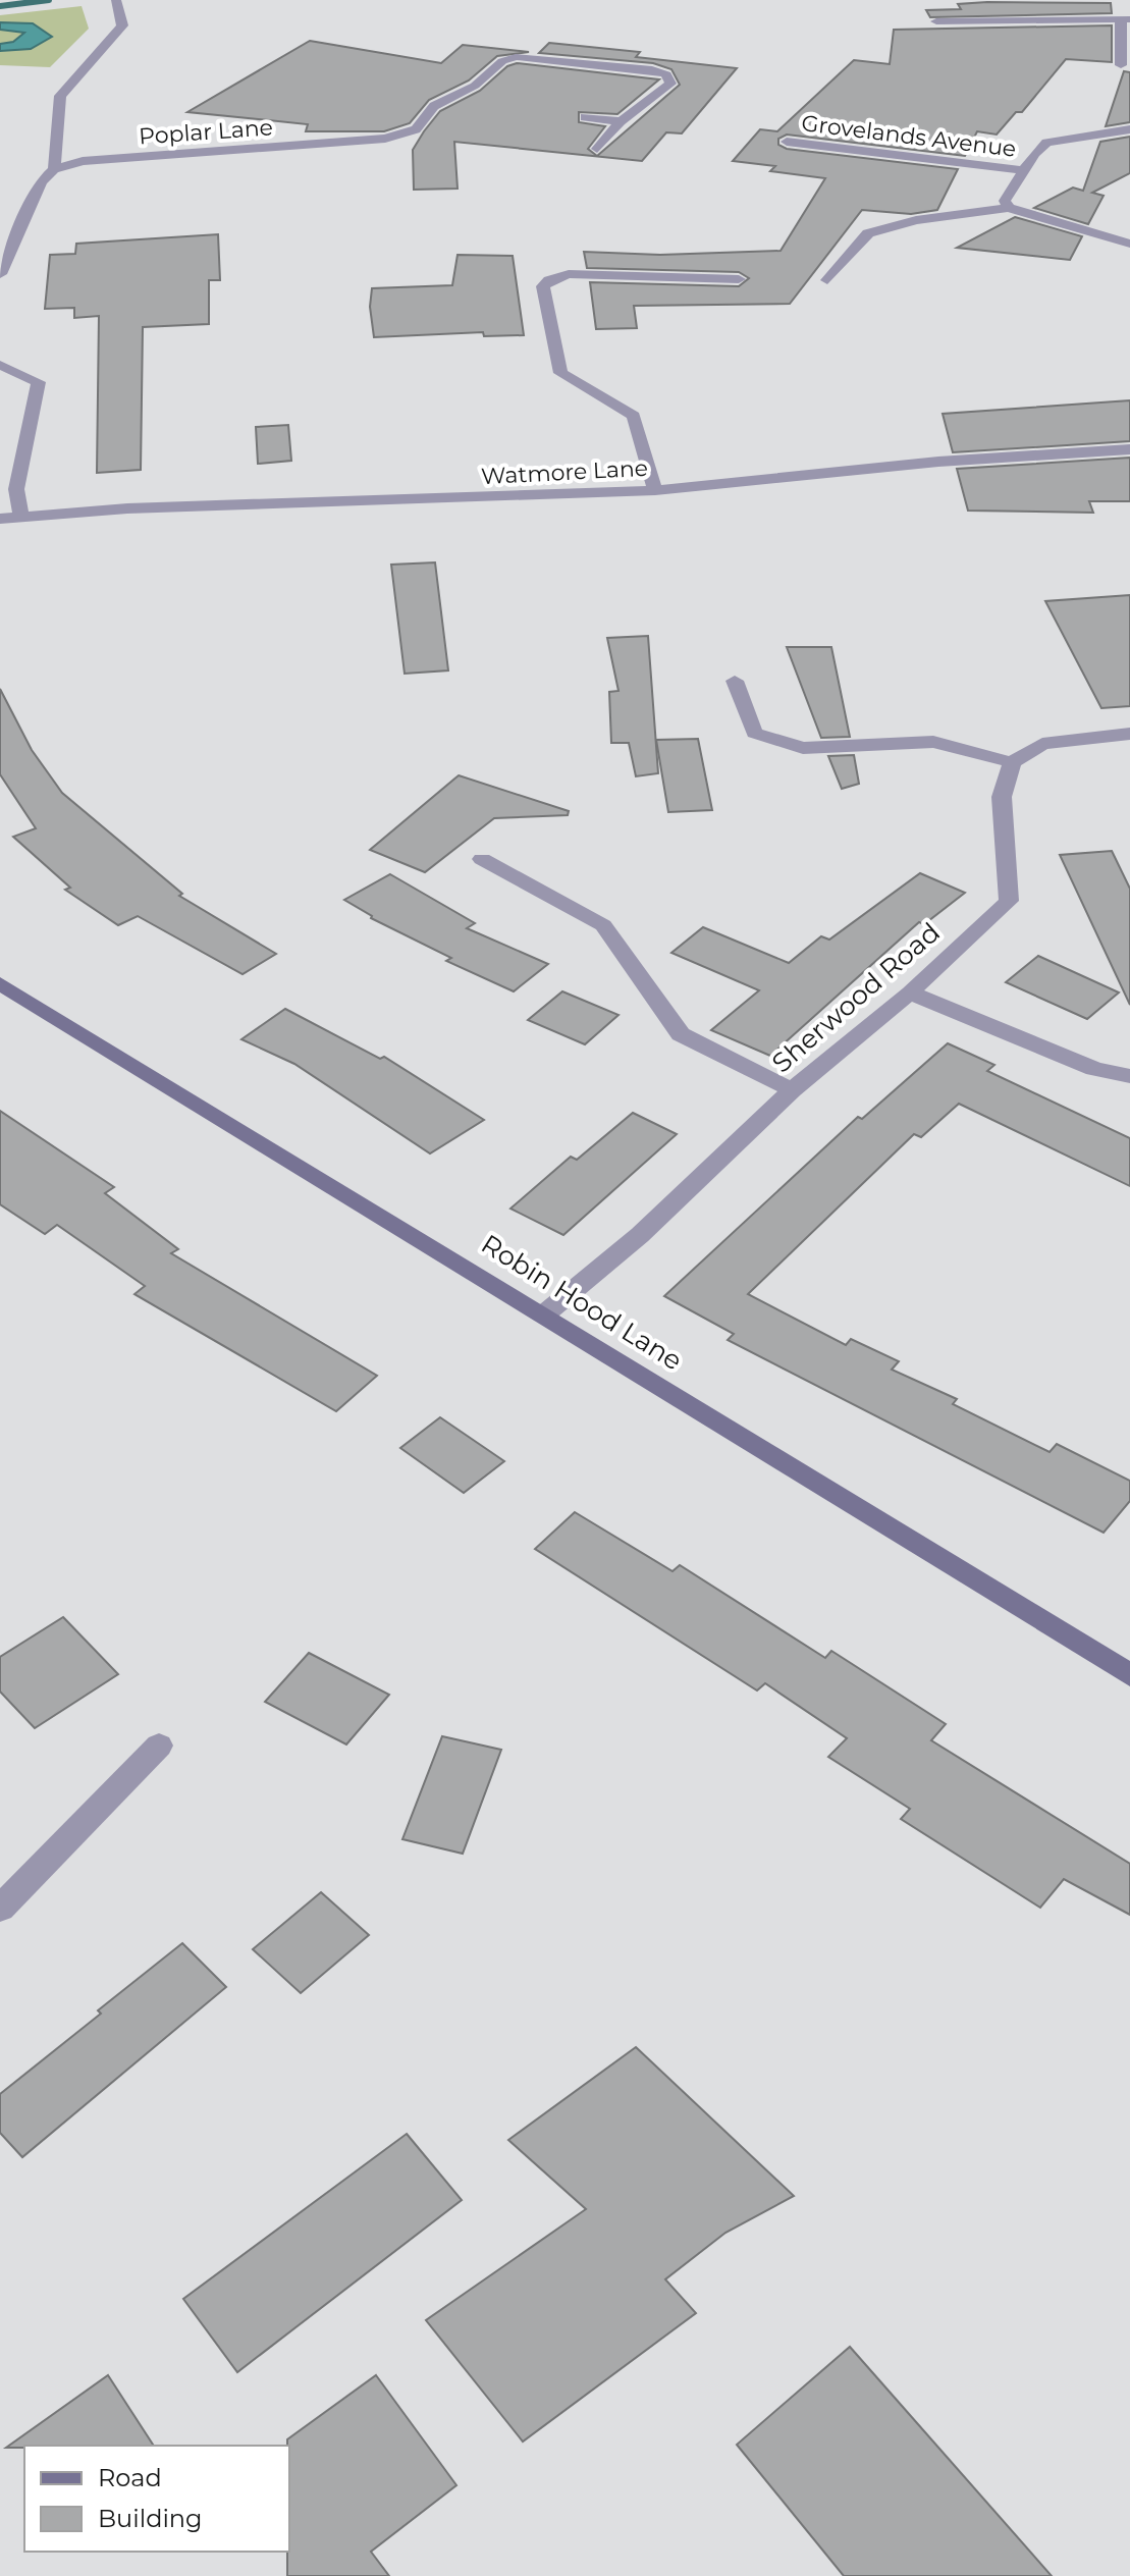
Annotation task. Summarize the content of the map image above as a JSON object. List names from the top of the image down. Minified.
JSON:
{"streets":{"main road":["Robin Hood Lane"],"street":["Poplar Lane","Grovelands Avenue","Watmore Lane","Sherwood Road"]},"crossings":[["Sherwood Road","Robin Hood Lane"]],"legend":["Road","Building"]}
